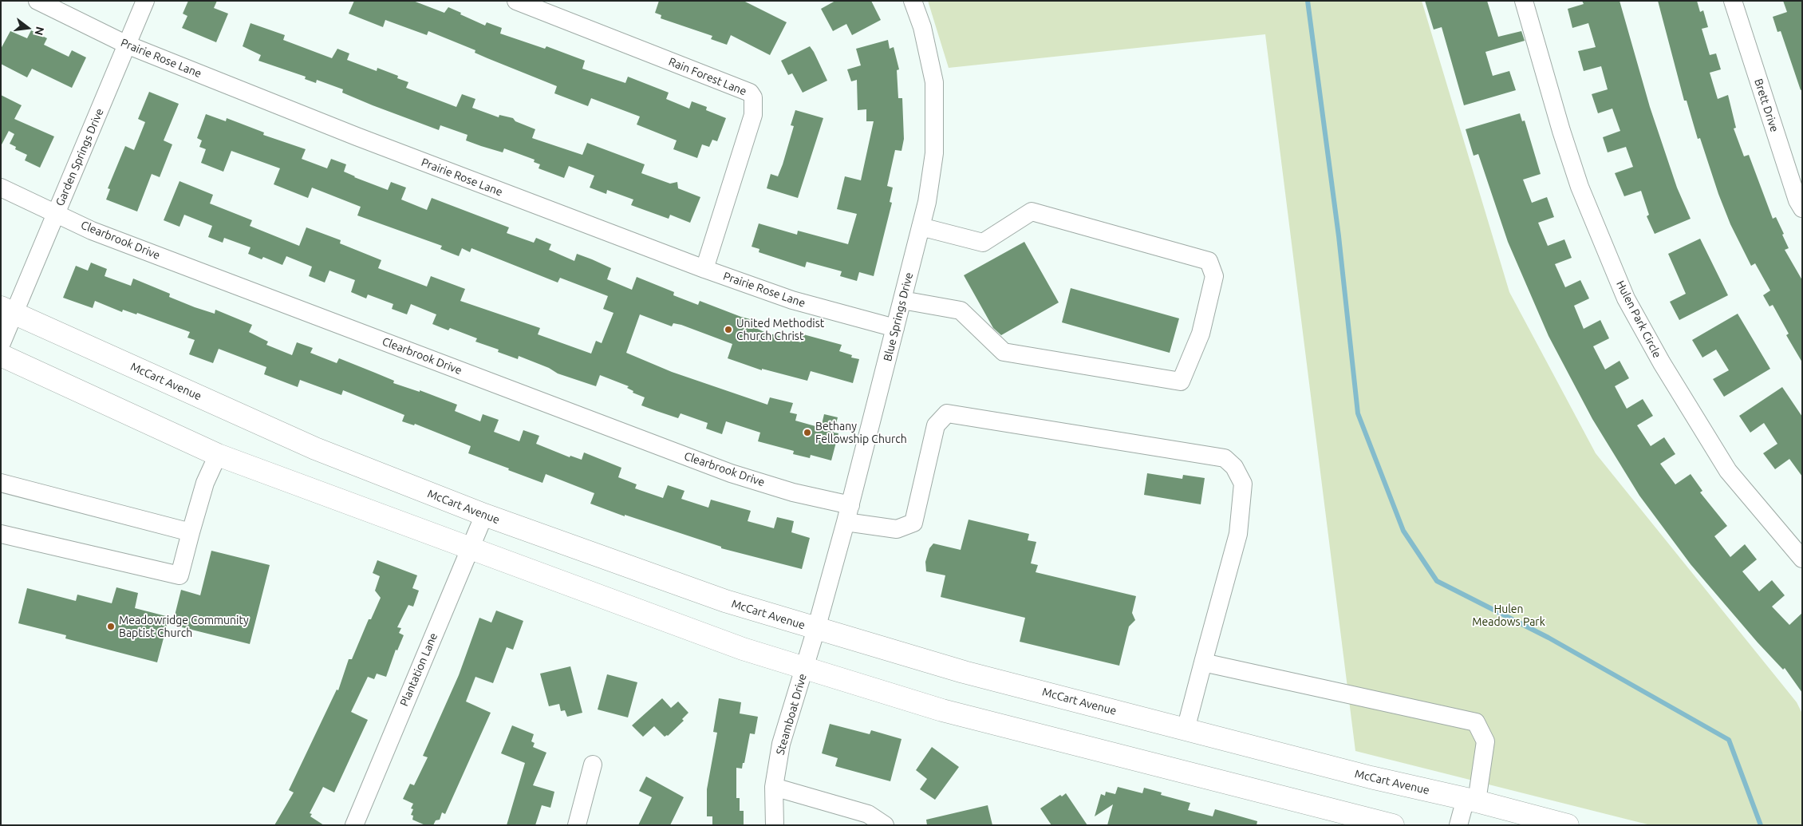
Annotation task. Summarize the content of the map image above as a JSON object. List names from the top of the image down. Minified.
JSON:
{"streets":{"main road":["McCart Avenue"],"street":["Prairie Rose Lane","Rain Forest Lane","Brett Drive","Garden Springs Drive","Clearbrook Drive","Blue Springs Drive","Hulen Park Circle","Plantation Lane","Steamboat Drive"]},"crossings":[["Prairie Rose Lane","Rain Forest Lane"],["Prairie Rose Lane","Garden Springs Drive"],["Prairie Rose Lane","Blue Springs Drive"],["Garden Springs Drive","Clearbrook Drive"],["Garden Springs Drive","McCart Avenue"],["Clearbrook Drive","Blue Springs Drive"],["Blue Springs Drive","McCart Avenue"],["Blue Springs Drive","Steamboat Drive"],["McCart Avenue","Plantation Lane"],["McCart Avenue","Steamboat Drive"]],"parks":["Hulen Meadows Park"],"places":["United Methodist Church Christ","Bethany Fellowship Church","Meadowridge Community Baptist Church"],"north":"right"}
